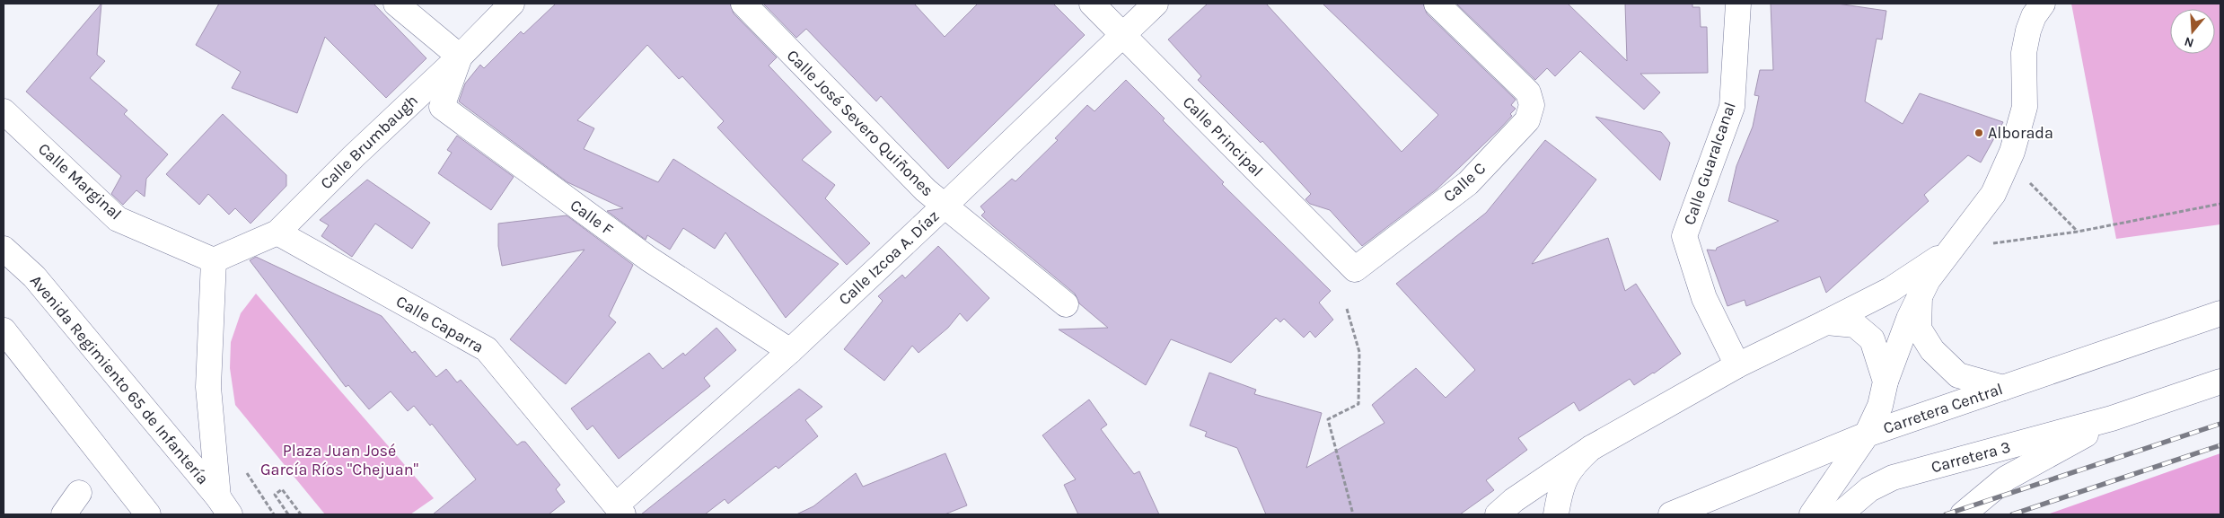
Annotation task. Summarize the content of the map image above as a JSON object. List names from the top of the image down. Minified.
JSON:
{"streets":{"main road":["Calle José Severo Quiñones","Calle Principal","Calle Brumbaugh","Calle Guaralcanal","Calle Marginal","Calle C","Calle F","Calle Izcoa A. Díaz","Calle Caparra","Avenida Regimiento 65 de Infantería","Carretera Central","Carretera 3"]},"crossings":[["Calle José Severo Quiñones","Calle Izcoa A. Díaz"],["Calle Principal","Calle C"],["Calle Principal","Calle Izcoa A. Díaz"],["Calle Brumbaugh","Calle Marginal"],["Calle Brumbaugh","Calle F"],["Calle Brumbaugh","Calle Caparra"],["Calle F","Calle Izcoa A. Díaz"],["Calle Izcoa A. Díaz","Calle Caparra"]],"parks":["Plaza Juan José García Ríos \"Chejuan\""],"places":["Alborada"],"north":"bottom"}
